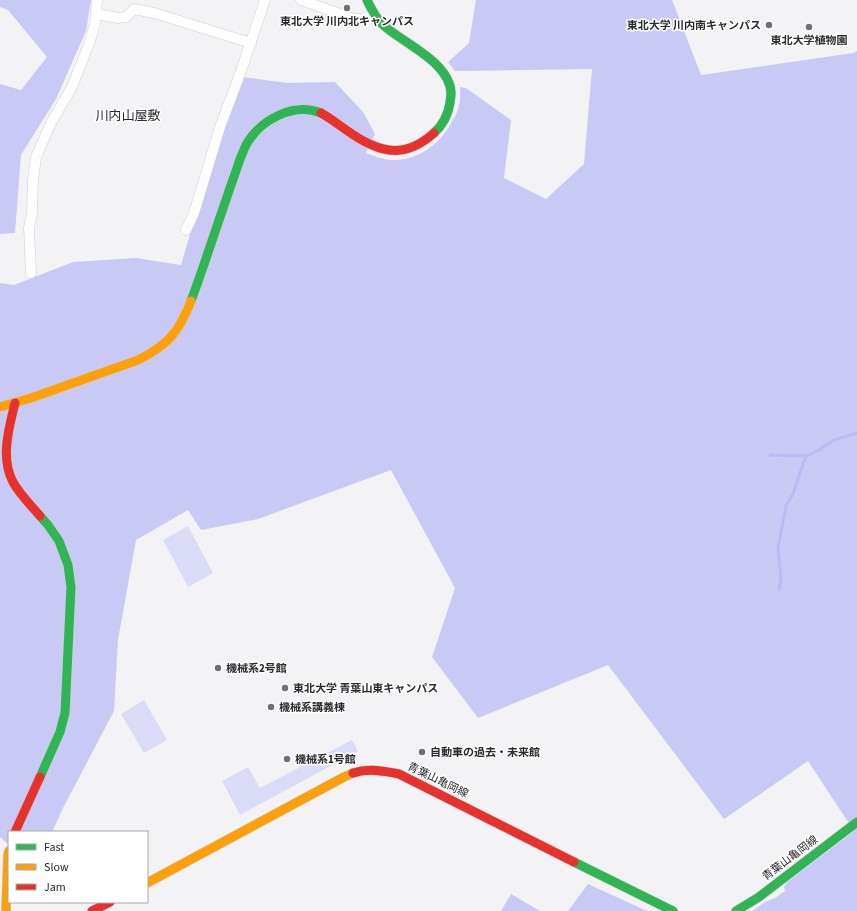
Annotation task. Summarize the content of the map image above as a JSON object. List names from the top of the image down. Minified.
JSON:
{"streets":{"street":["青葉山亀岡線"]},"districts":["川内山屋敷"],"places":["東北大学 川内北キャンパス","東北大学 川内南キャンパス","東北大学植物園","機械系2号館","東北大学 青葉山東キャンパス","機械系講義棟","自動車の過去・未来館","機械系1号館"],"legend":["Fast","Slow","Jam"]}
